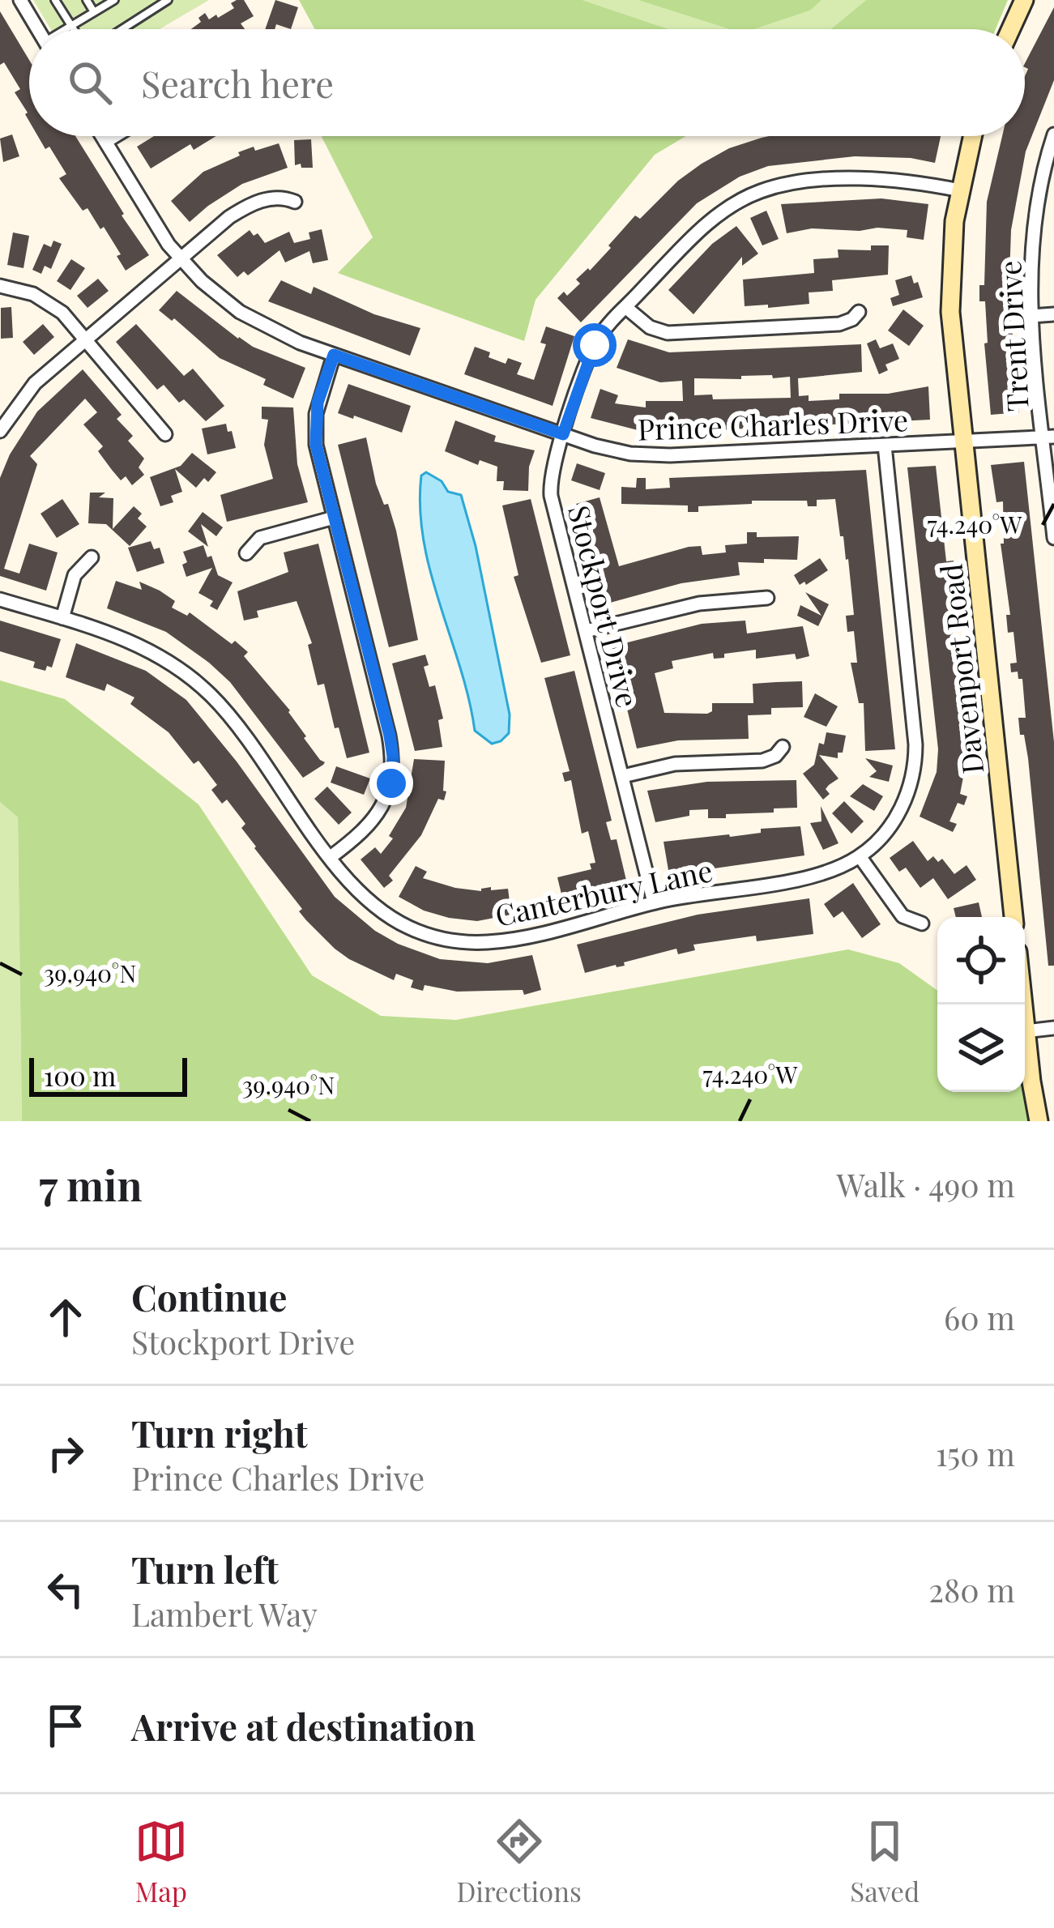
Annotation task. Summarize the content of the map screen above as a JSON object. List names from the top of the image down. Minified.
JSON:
{"streets":{"street":["Trent Drive","Prince Charles Drive","Stockport Drive","Davenport Road","Canterbury Lane"]},"crossings":[["Trent Drive","Prince Charles Drive"],["Prince Charles Drive","Stockport Drive"],["Prince Charles Drive","Davenport Road"],["Prince Charles Drive","Canterbury Lane"],["Stockport Drive","Davenport Road"],["Stockport Drive","Canterbury Lane"]],"scale_bar":"100 m","page":{"search":"Search here","scale":"100 m","heading":["7 min","Walk · 490 m"],"list":[["Continue","Stockport Drive","60 m"],["Turn right","Prince Charles Drive","150 m"],["Turn left","Lambert Way","280 m"],"Arrive at destination"],"nav":["Map","Directions","Saved"]},"coordinates":["74.240°W","39.940°N"]}
